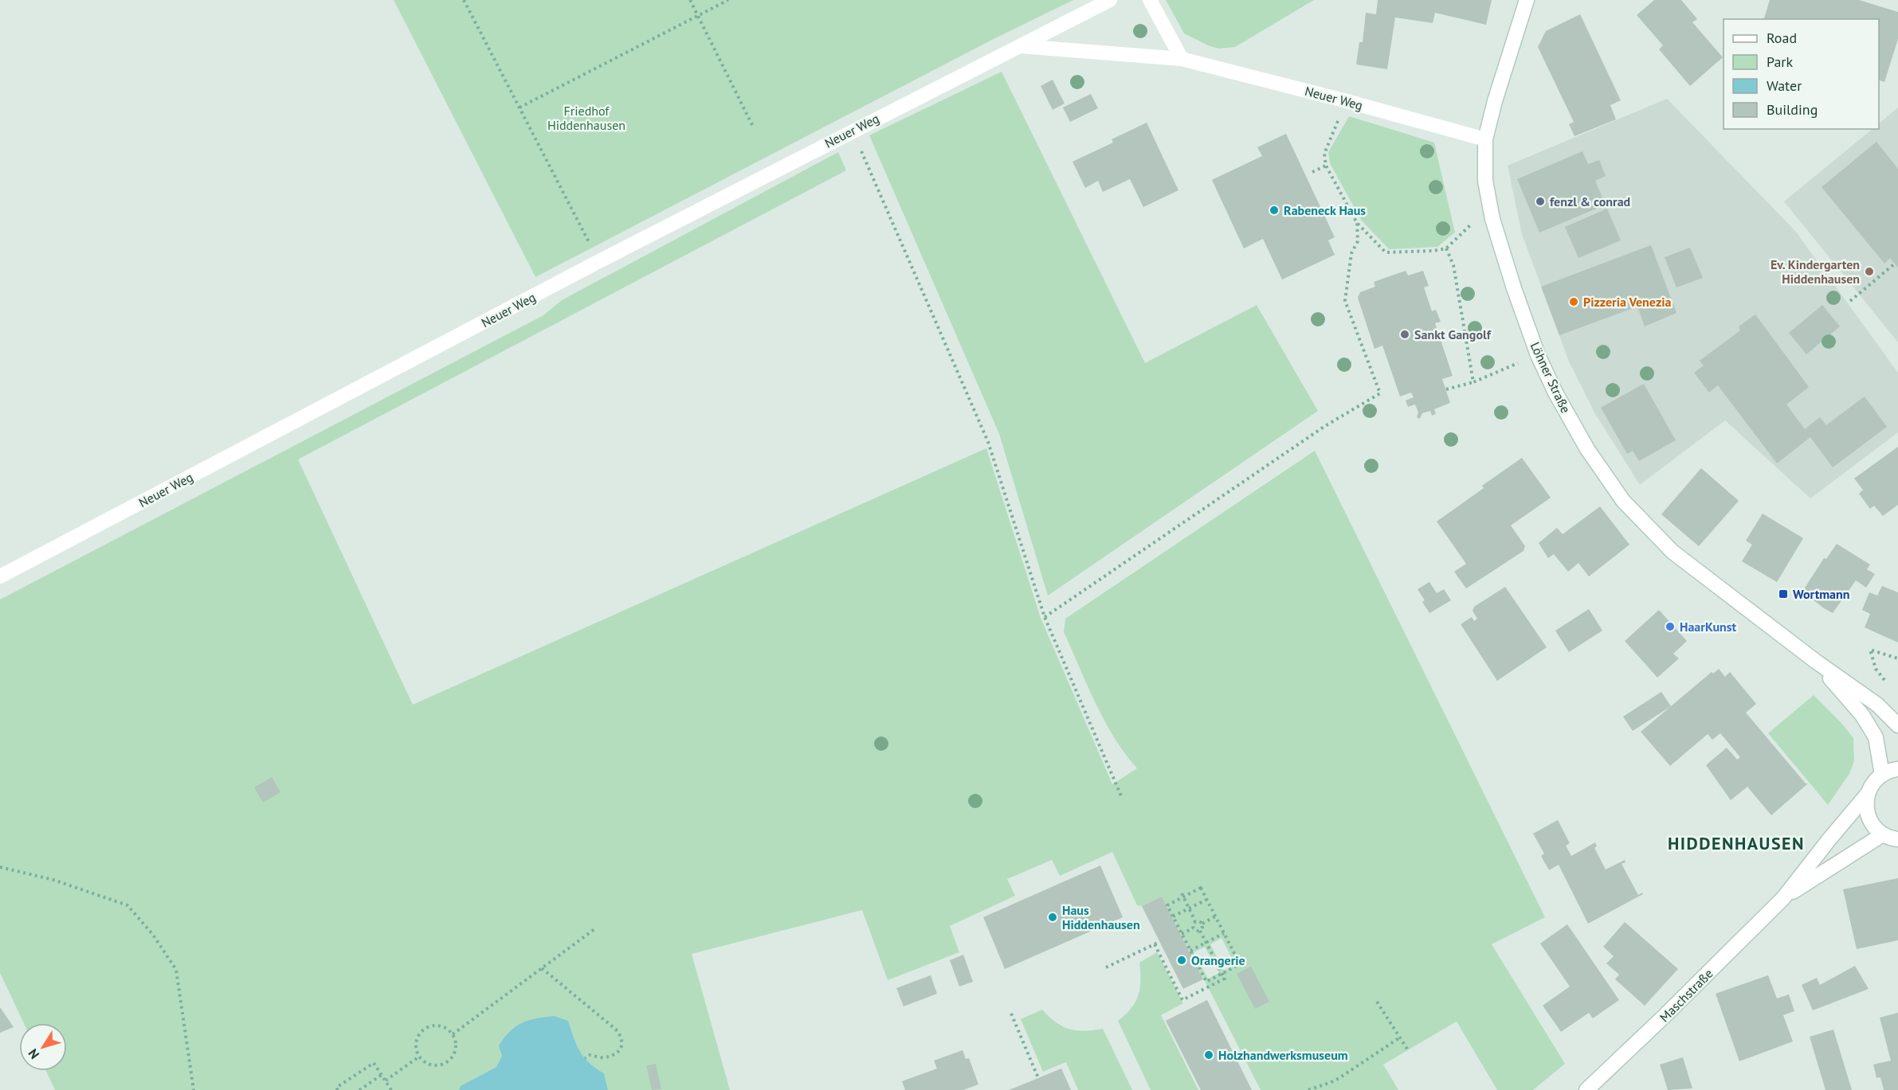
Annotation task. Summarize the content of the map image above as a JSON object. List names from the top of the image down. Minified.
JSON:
{"streets":{"street":["Neuer Weg","Löhner Straße","Maschstraße"]},"crossings":[["Neuer Weg","Löhner Straße"],["Löhner Straße","Maschstraße"]],"districts":["HIDDENHAUSEN"],"parks":["Friedhof Hiddenhausen"],"places":{"other":["fenzl & conrad","Rabeneck Haus","Ev. Kindergarten Hiddenhausen","Pizzeria Venezia","Sankt Gangolf","HaarKunst","Haus Hiddenhausen","Orangerie","Holzhandwerksmuseum"],"transit":["Wortmann"]},"legend":["Road","Park","Water","Building"],"north":"bottom left"}
